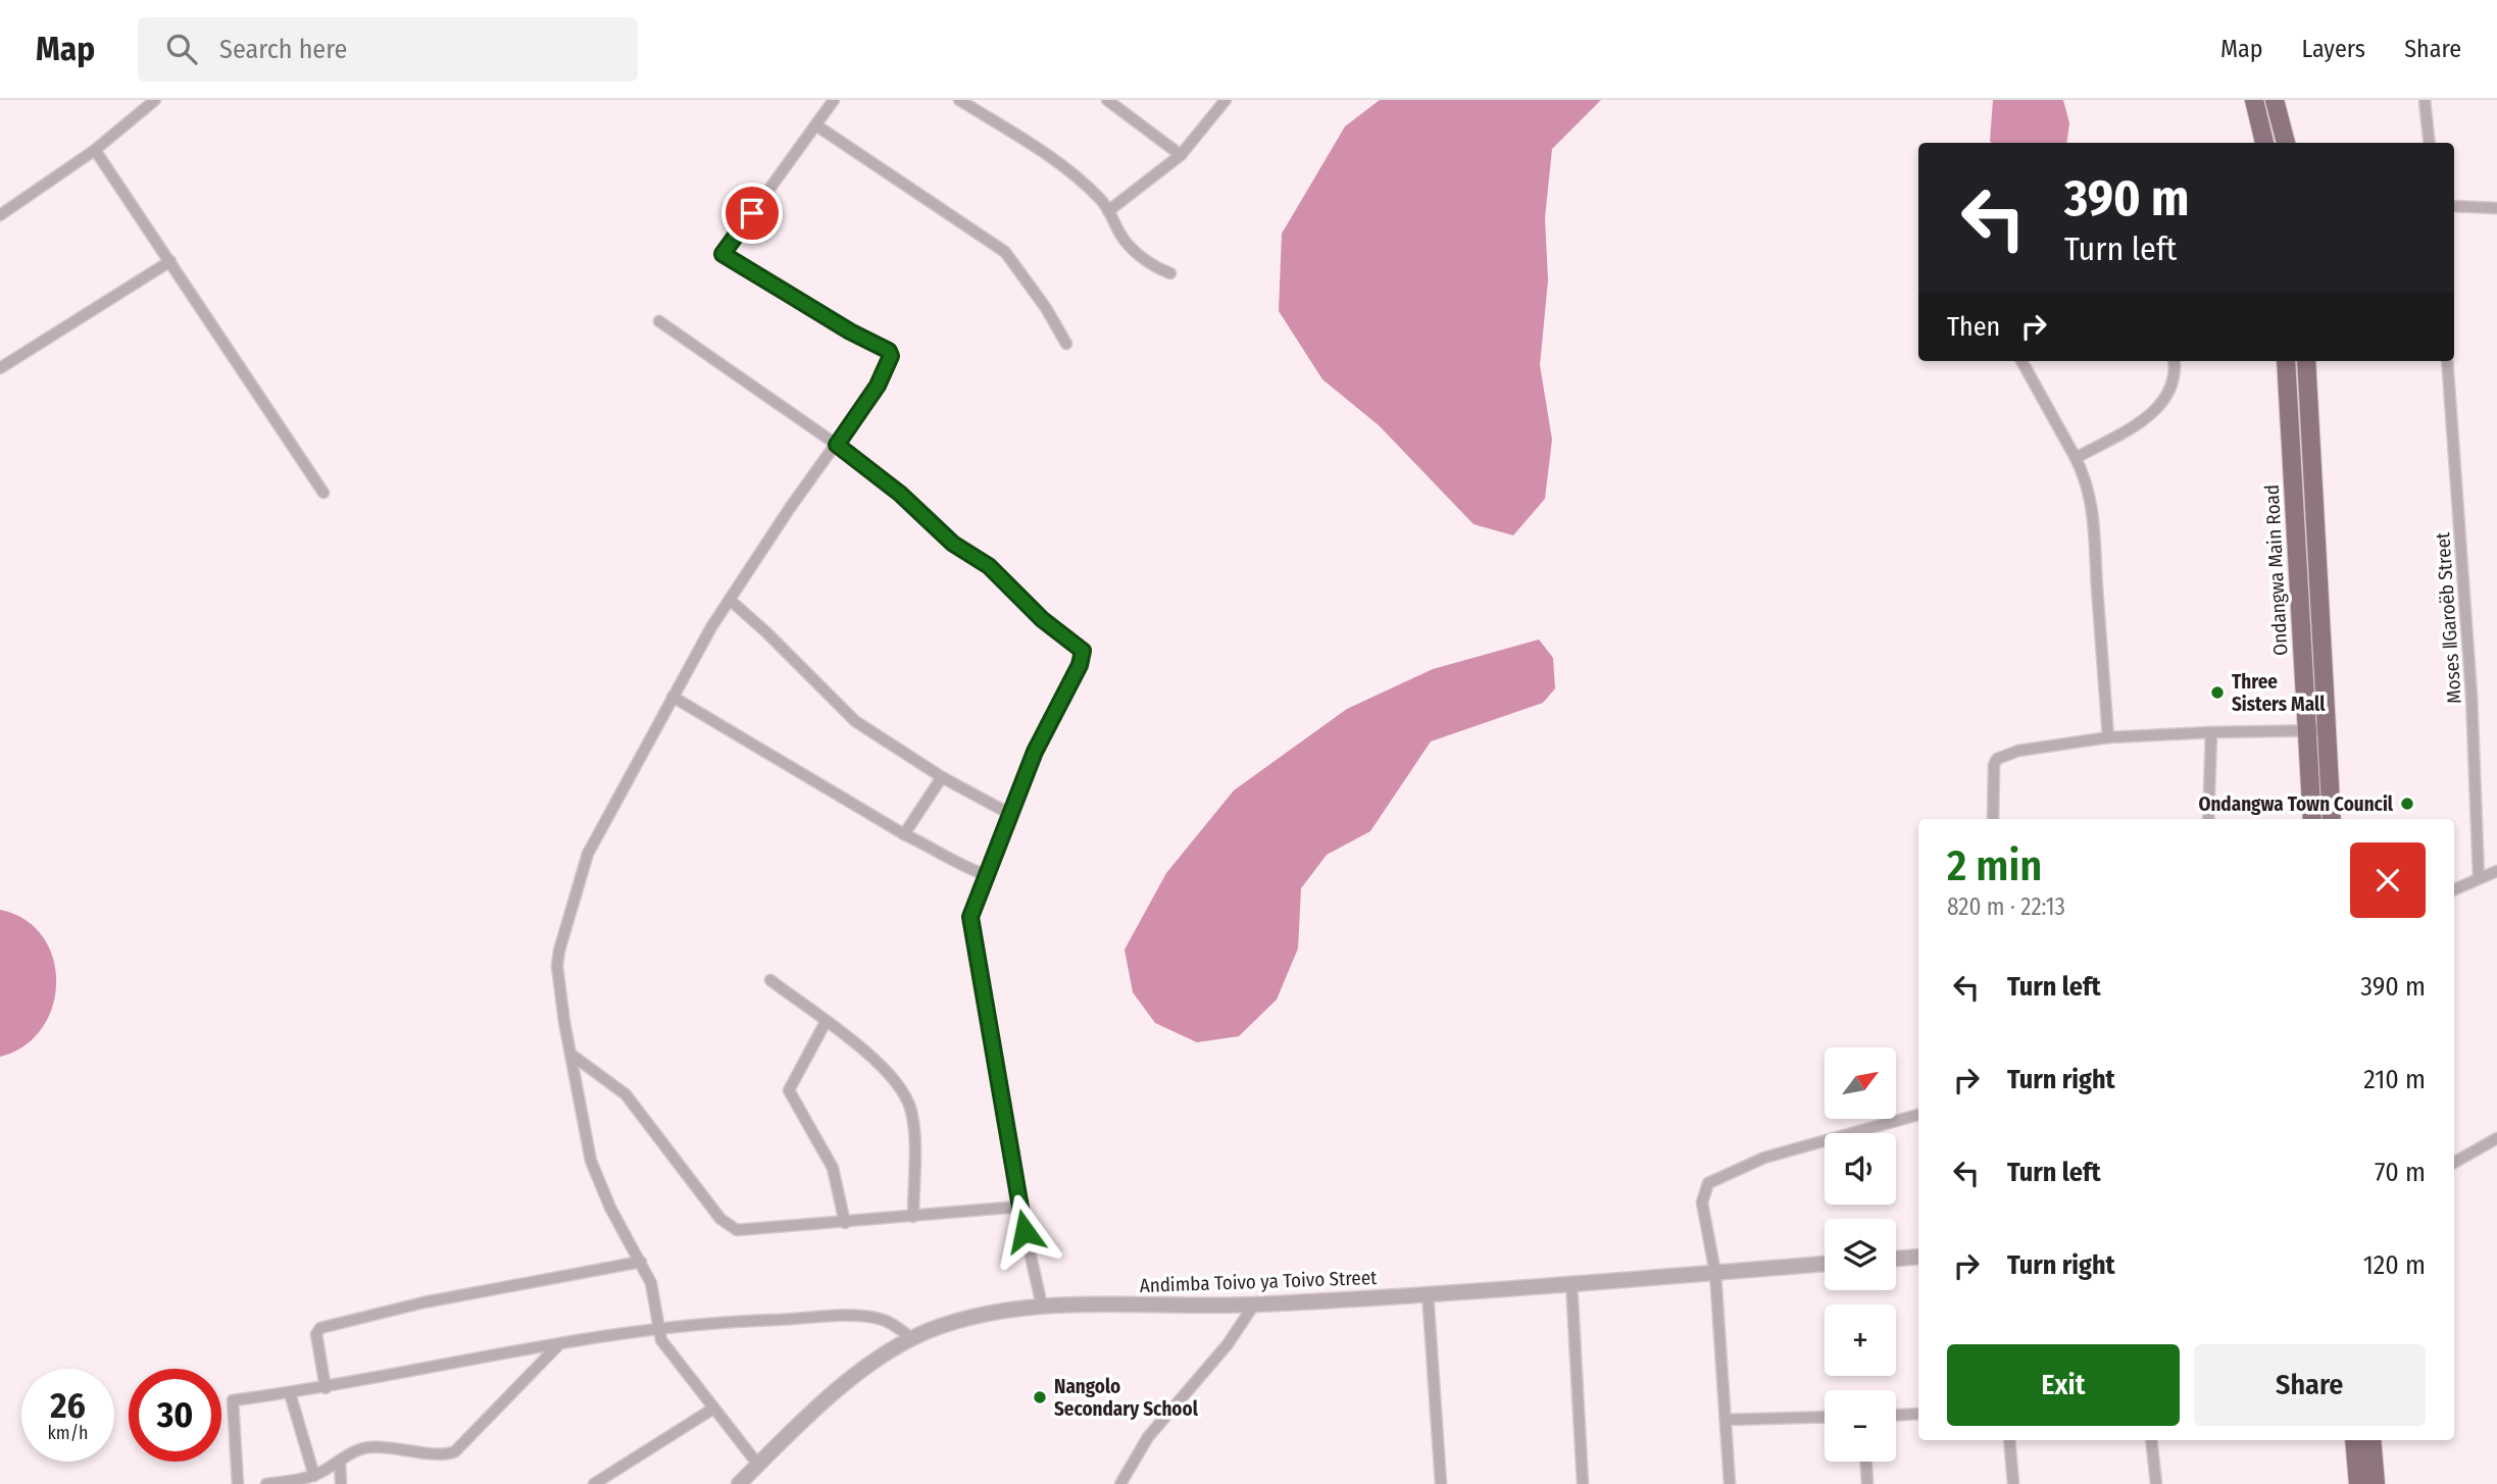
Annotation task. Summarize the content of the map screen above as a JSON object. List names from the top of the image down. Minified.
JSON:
{"streets":{"main road":["Ondangwa Main Road"],"street":["Moses ǁGaroëb Street","Andimba Toivo ya Toivo Street"]},"places":["Three Sisters Mall","Ondangwa Town Council","Nangolo Secondary School"],"north":"top right","page":{"header":"Map","search":"Search here","nav":["Map","Layers","Share"],"turn":["390 m","Turn left"],"then":"Then","heading":["2 min","820 m · 22:13"],"list":[{"name":"Turn left","value":"390 m"},{"name":"Turn right","value":"210 m"},{"name":"Turn left","value":"70 m"},{"name":"Turn right","value":"120 m"}],"map_buttons":["+","−"],"buttons":["Exit","Share"],"speed":"26 km/h","limit":"30"}}
